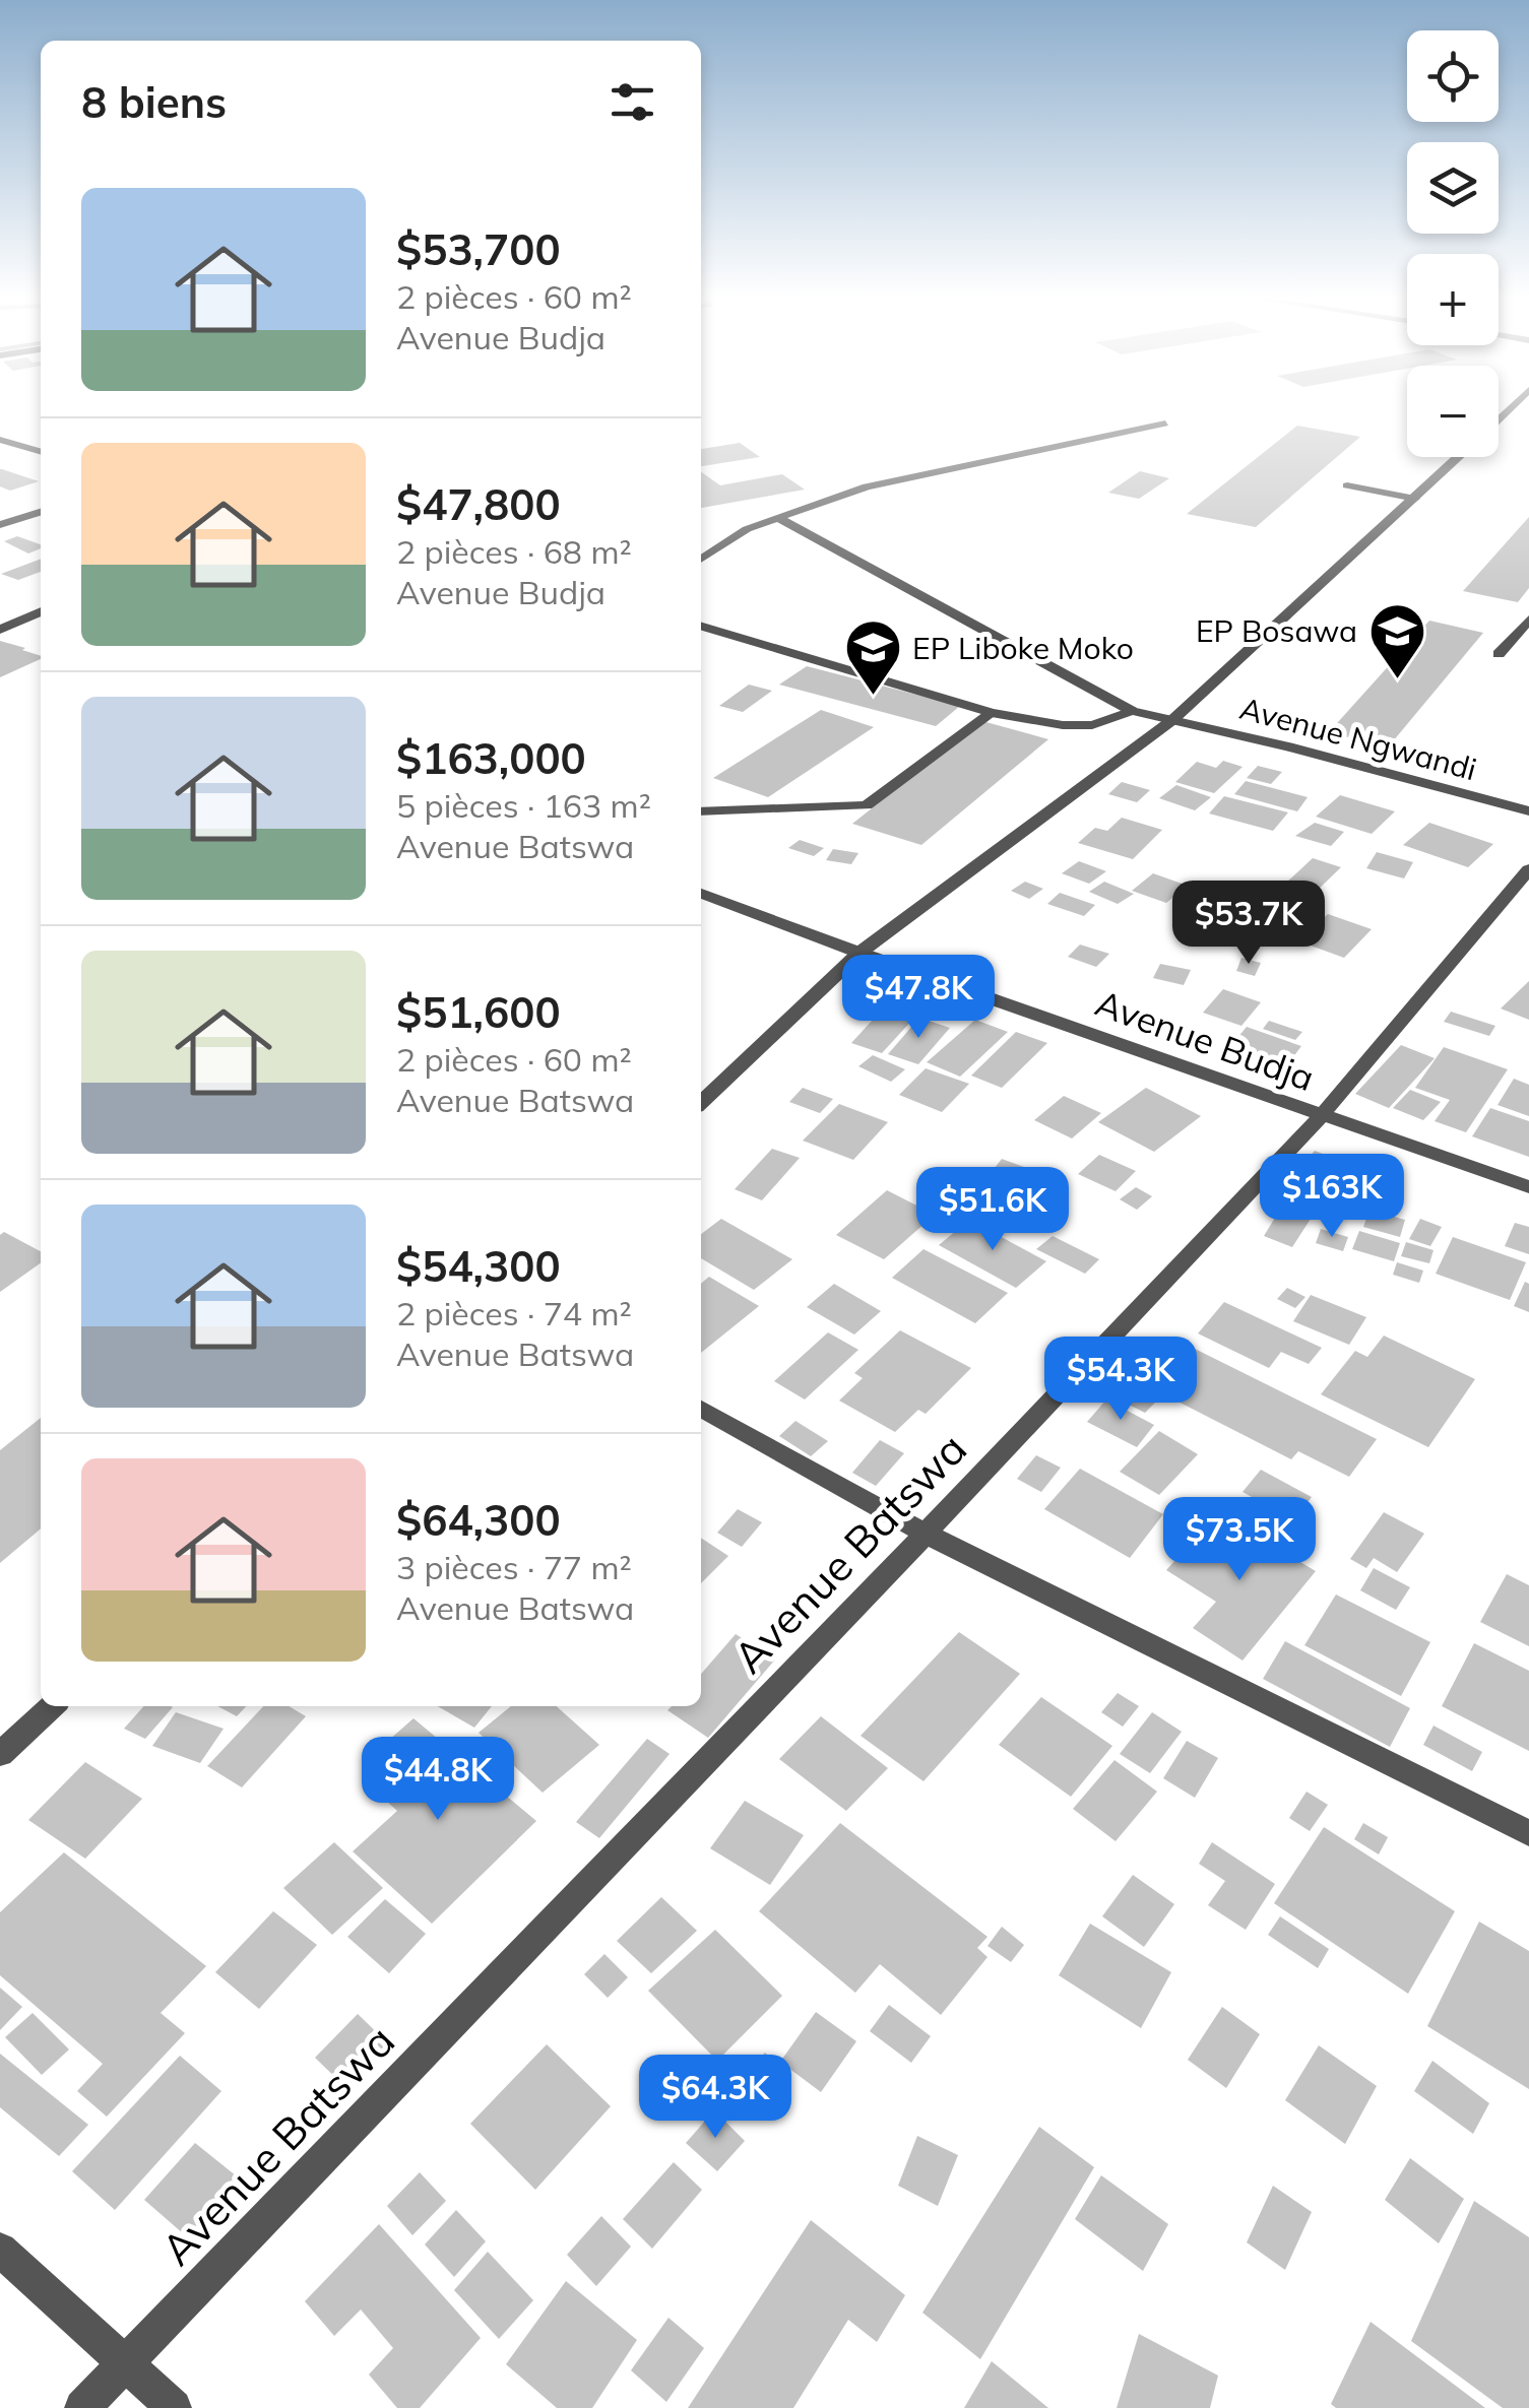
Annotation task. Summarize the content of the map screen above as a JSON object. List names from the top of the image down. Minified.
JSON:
{"streets":{"street":["Avenue Ngwandi","Avenue Budja","Avenue Batswa"]},"crossings":[["Avenue Budja","Avenue Batswa"]],"places":{"school or university":["EP Bosawa","EP Liboke Moko"]},"page":{"map_buttons":["+","−"],"heading":"8 biens","list":[{"name":"$53,700","note":"2 pièces · 60 m² · Avenue Budja"},{"name":"$47,800","note":"2 pièces · 68 m² · Avenue Budja"},{"name":"$163,000","note":"5 pièces · 163 m² · Avenue Batswa"},{"name":"$51,600","note":"2 pièces · 60 m² · Avenue Batswa"},{"name":"$54,300","note":"2 pièces · 74 m² · Avenue Batswa"},{"name":"$64,300","note":"3 pièces · 77 m² · Avenue Batswa"}],"price":["$53.7K","$47.8K","$163K","$51.6K","$54.3K","$73.5K","$44.8K","$64.3K"]}}
